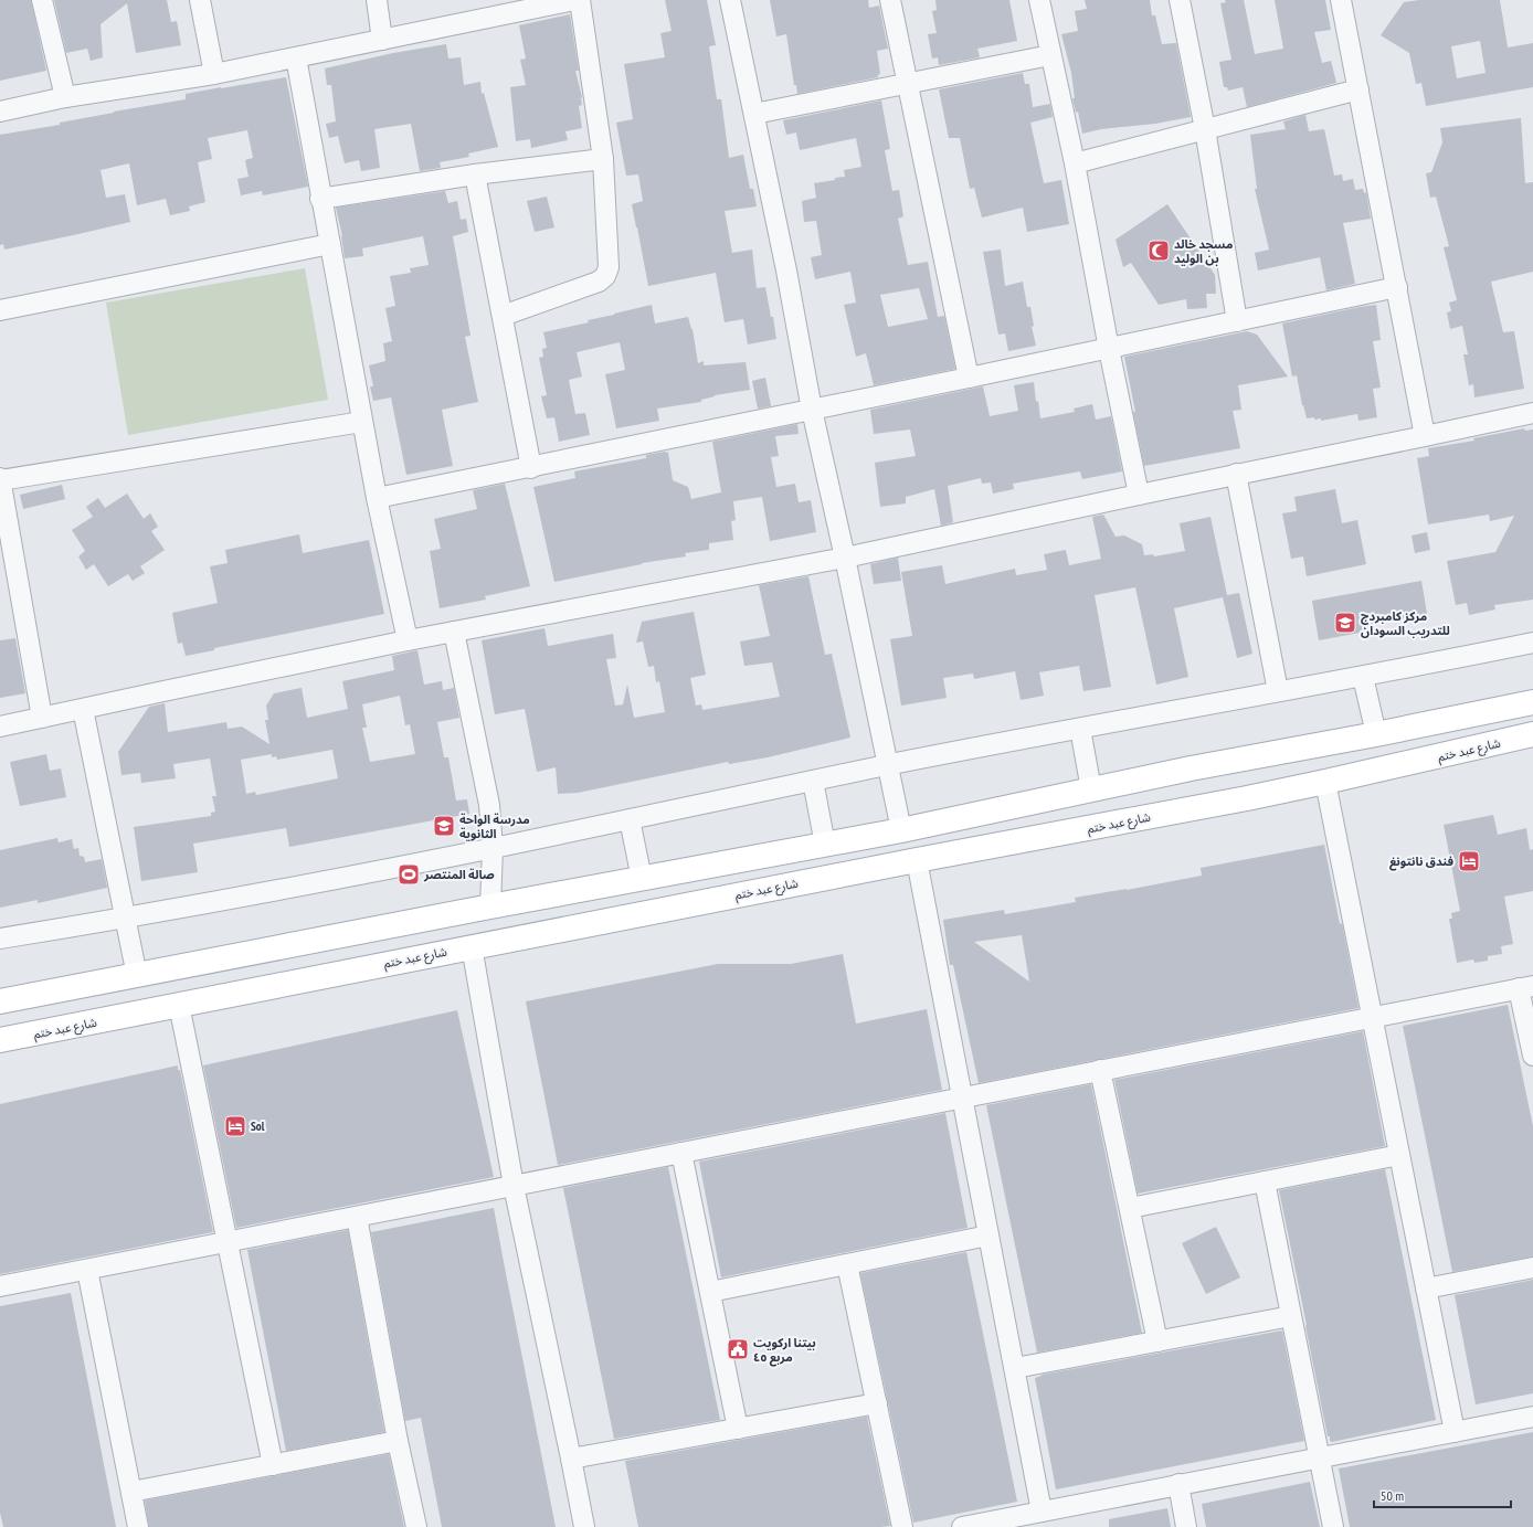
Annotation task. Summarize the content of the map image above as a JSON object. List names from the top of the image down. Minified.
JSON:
{"streets":{"main road":["شارع عبد ختم"]},"places":{"mosque":["مسجد خالد بن الوليد"],"school or university":["مركز كامبردج للتدريب السودان","مدرسة الواحة الثانوية"],"hotel":["فندق نانتونغ","Sol"],"sports":["صالة المنتصر"],"public building":["بيتنا اركويت مربع ٤٥"]},"scale_bar":"50 m"}
